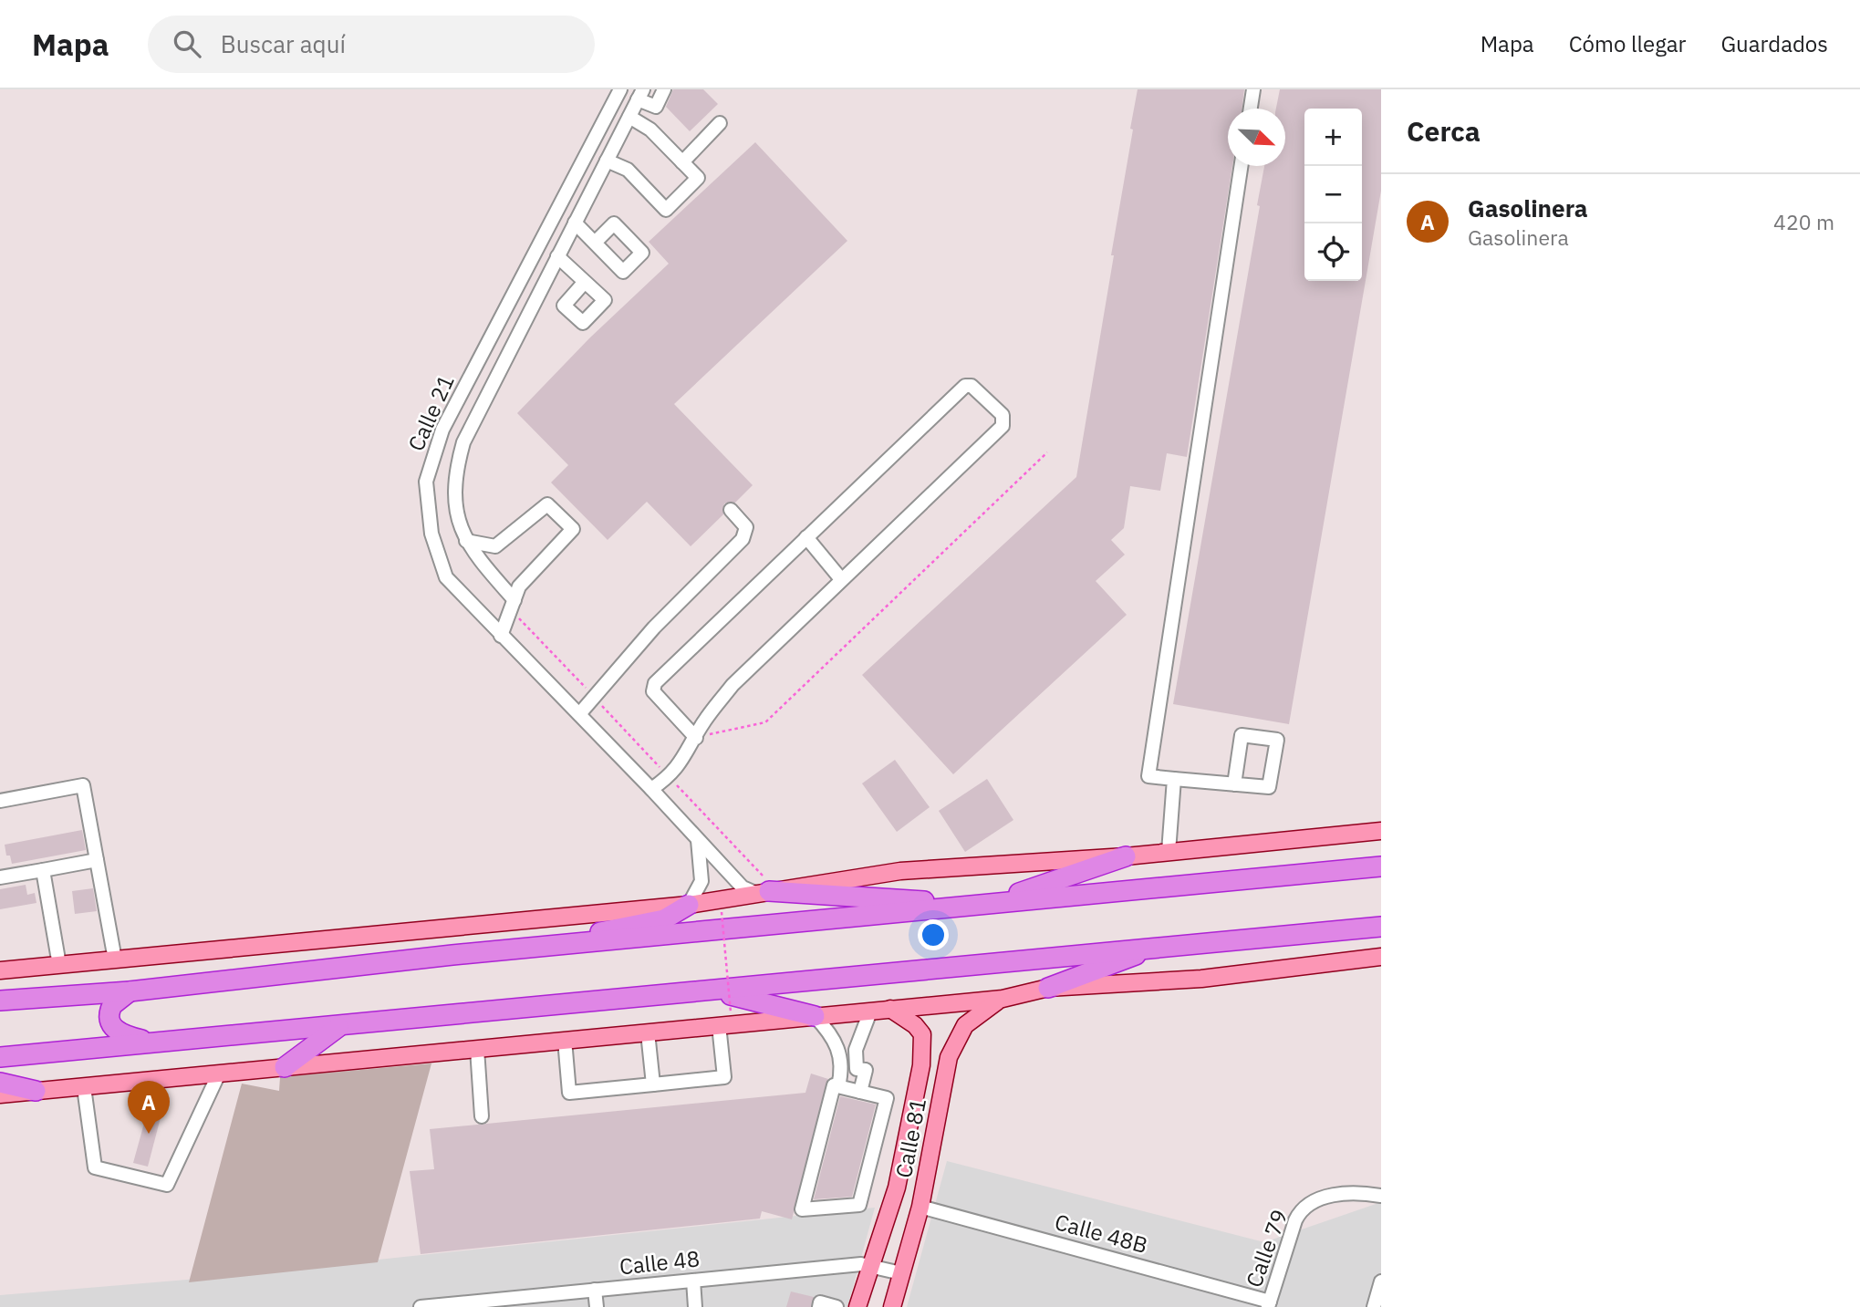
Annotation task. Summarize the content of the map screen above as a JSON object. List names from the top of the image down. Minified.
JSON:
{"streets":{"main road":["Calle 81"],"street":["Calle 21","Calle 48B","Calle 79","Calle 48"]},"crossings":[["Calle 81","Calle 48B"],["Calle 81","Calle 48"],["Calle 48B","Calle 79"]],"north":"bottom right","page":{"header":"Mapa","search":"Buscar aquí","nav":["Mapa","Cómo llegar","Guardados"],"heading":"Cerca","map_buttons":["+","−"],"list":[{"mark":"A","name":"Gasolinera","note":"Gasolinera","value":"420 m"}],"pins":"A"}}
